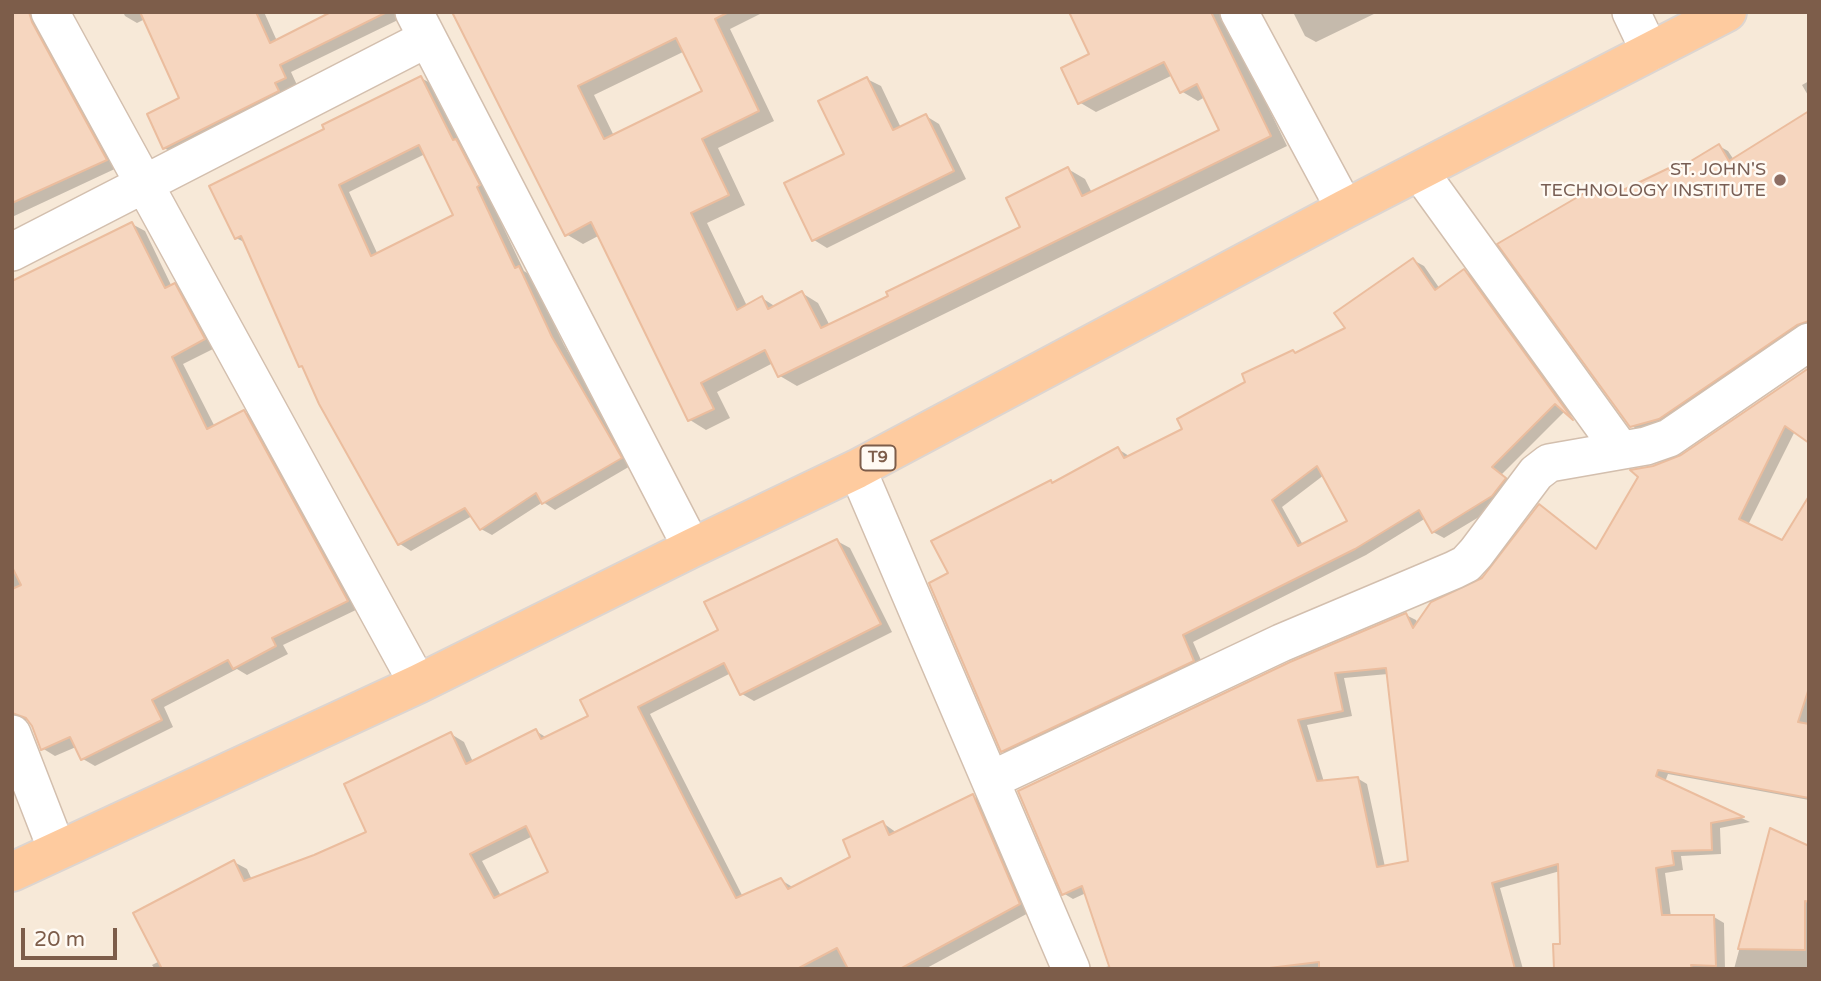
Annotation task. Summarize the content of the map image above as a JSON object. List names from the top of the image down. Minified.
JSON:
{"streets":{"highway":["T9"]},"places":["ST. JOHN'S TECHNOLOGY INSTITUTE"],"scale_bar":"20 m"}
